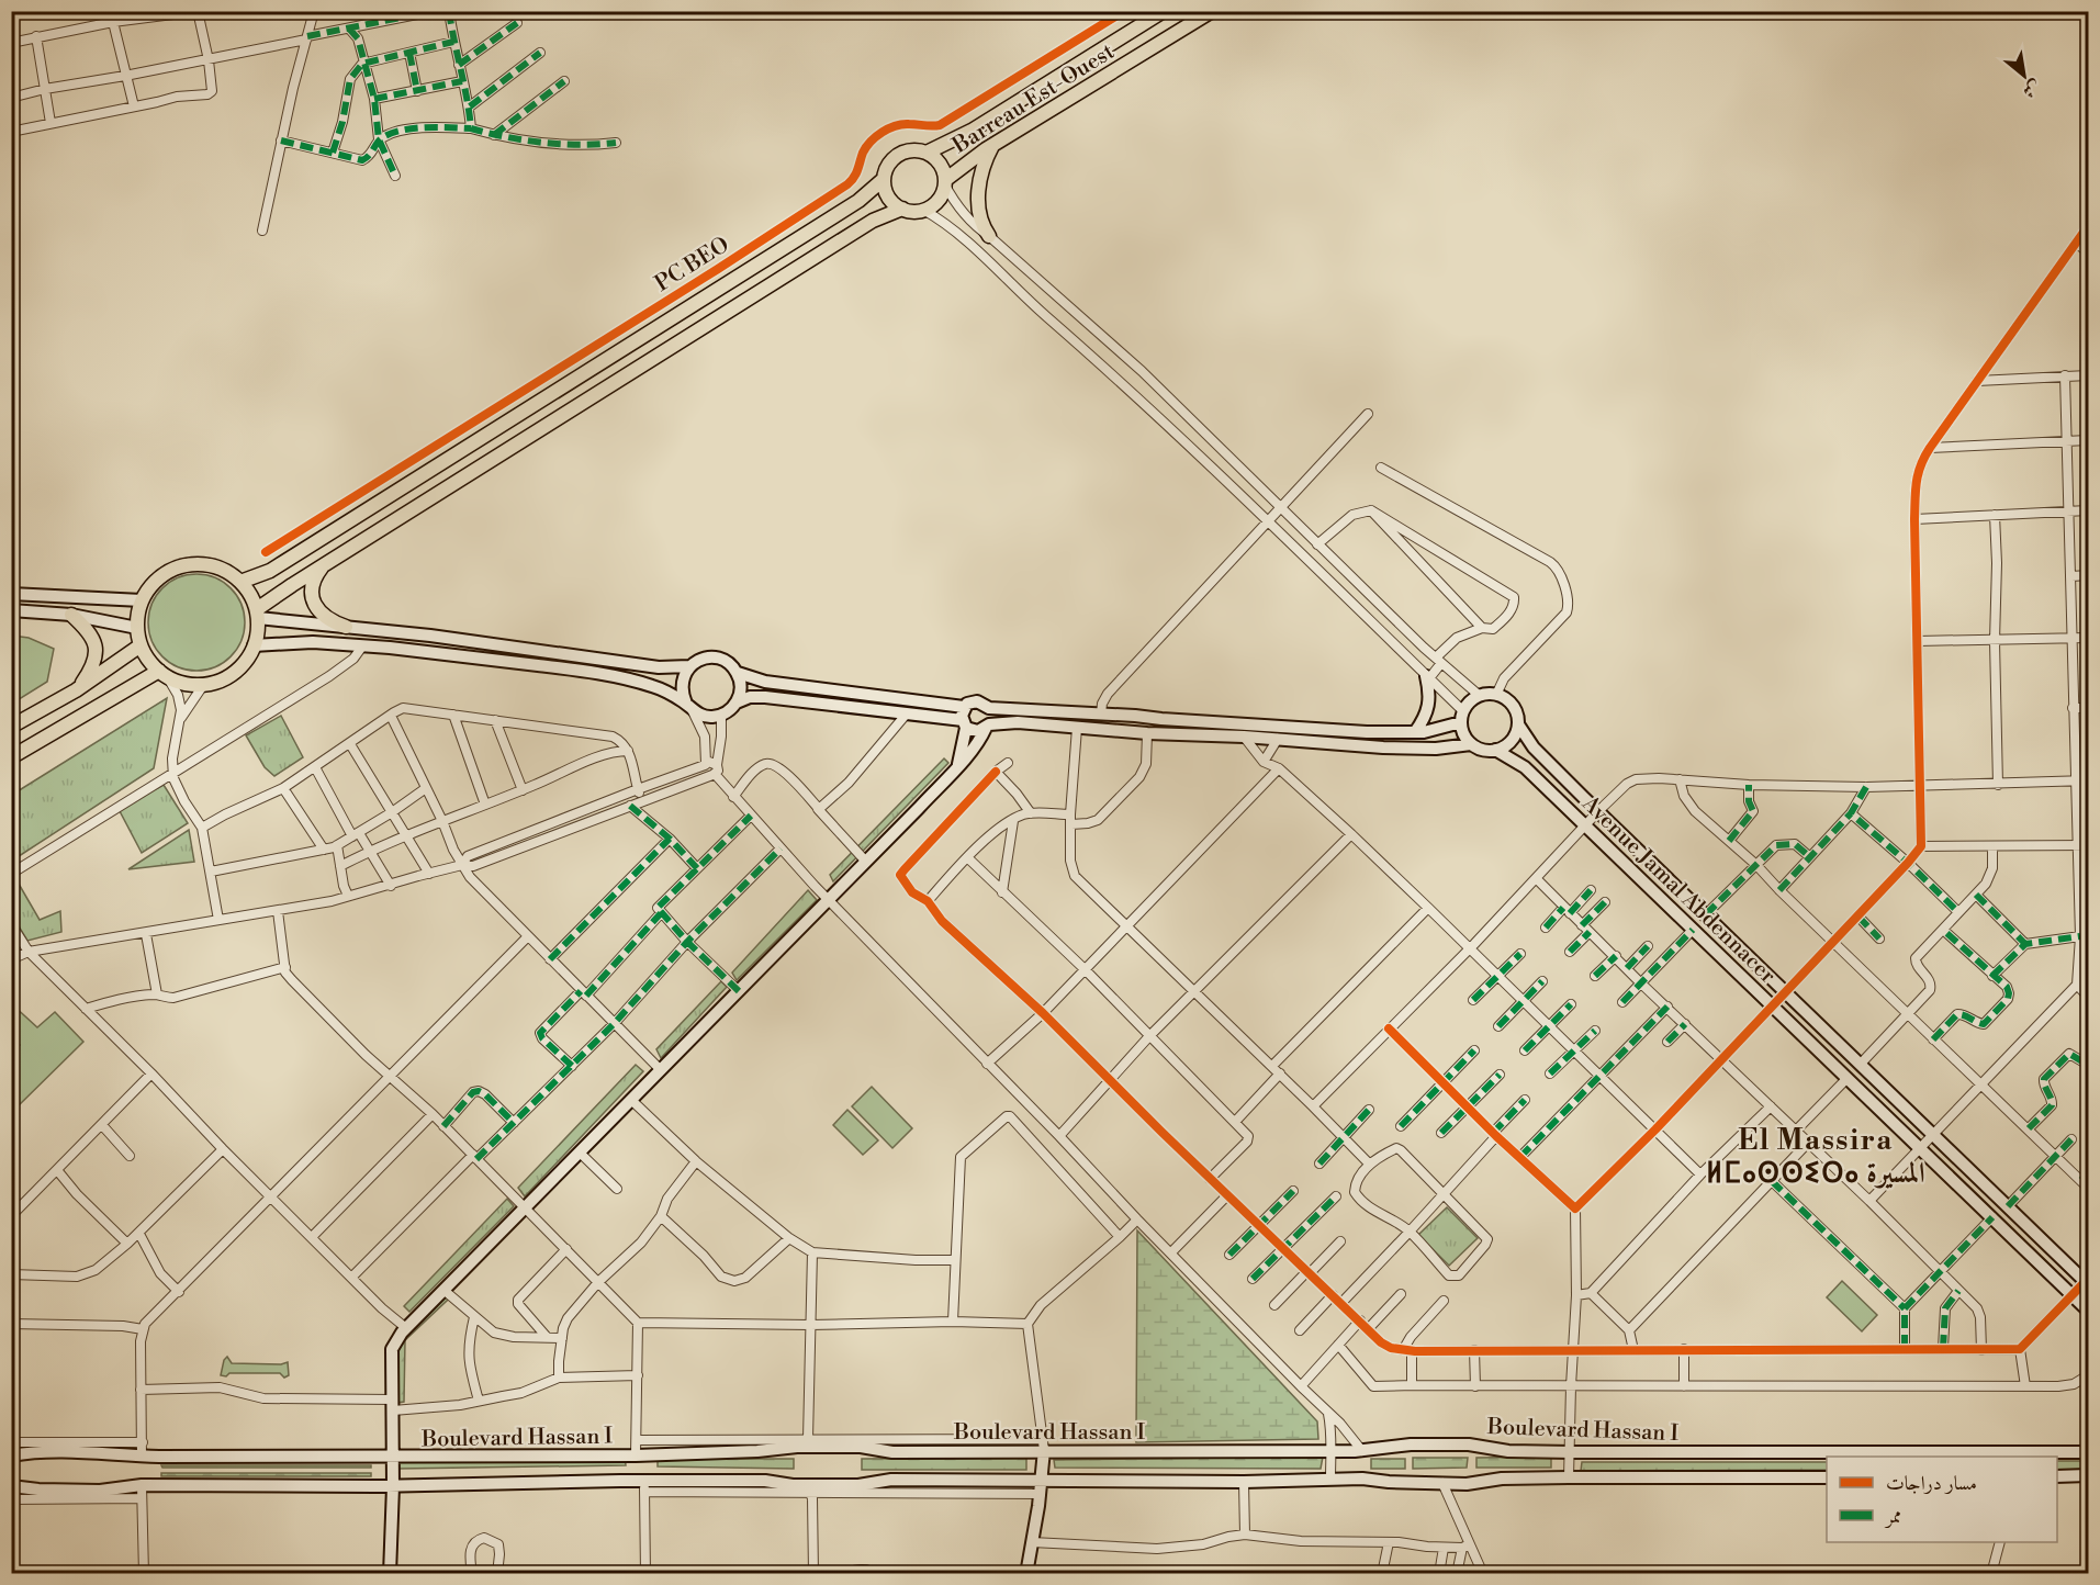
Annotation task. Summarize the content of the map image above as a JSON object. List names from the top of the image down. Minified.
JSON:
{"streets":{"main road":["Barreau Est-Ouest"],"street":["Avenue Jamal Abdennacer","Boulevard Hassan I"],"cycle path":["PC BEO"]},"districts":["El Massira ⵍⵎⴰⵙⵙⵉⵔⴰ المسيرة"],"legend":["مسار دراجات","ممر"],"north":"bottom right"}
